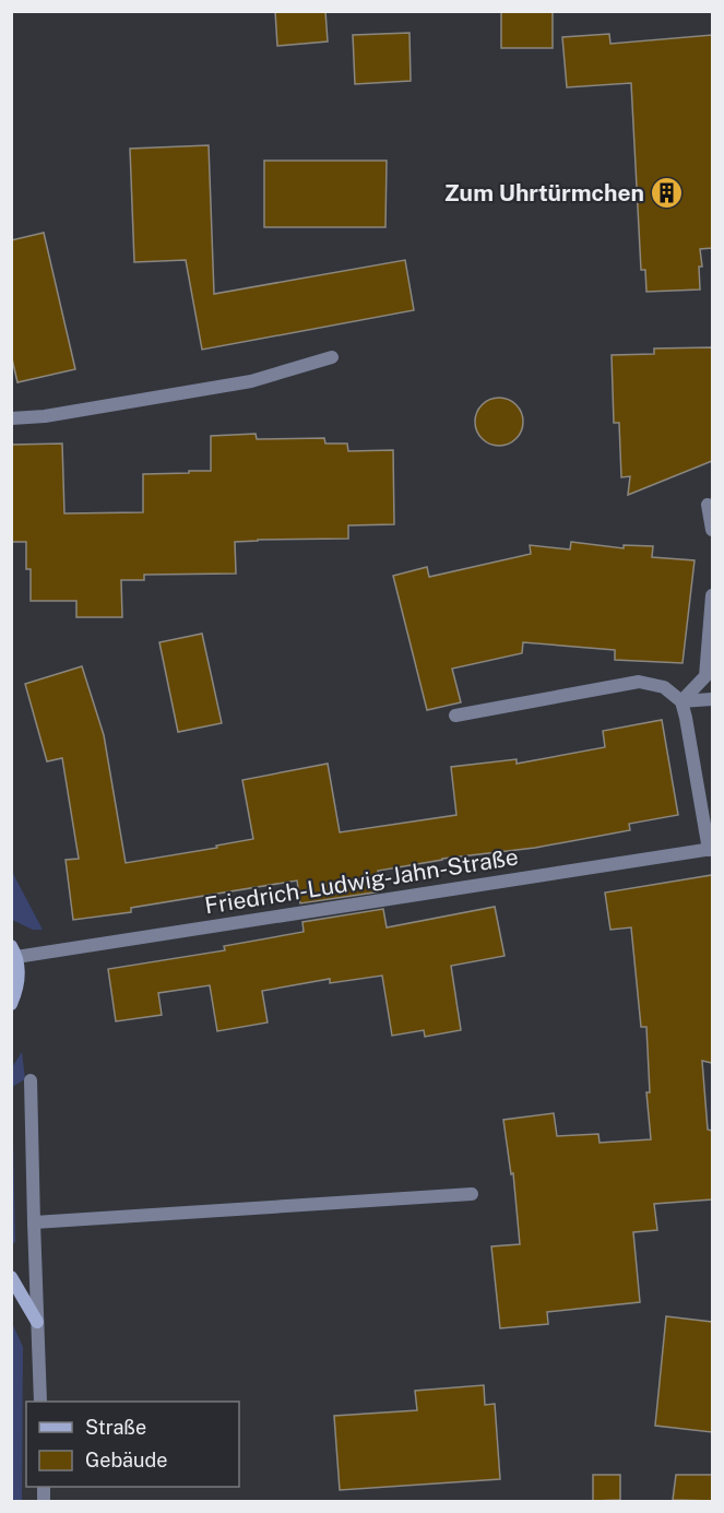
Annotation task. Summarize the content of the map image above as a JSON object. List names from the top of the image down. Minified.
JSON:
{"streets":{"street":["Friedrich-Ludwig-Jahn-Straße"]},"places":{"building":["Zum Uhrtürmchen"]},"legend":["Straße","Gebäude"]}
